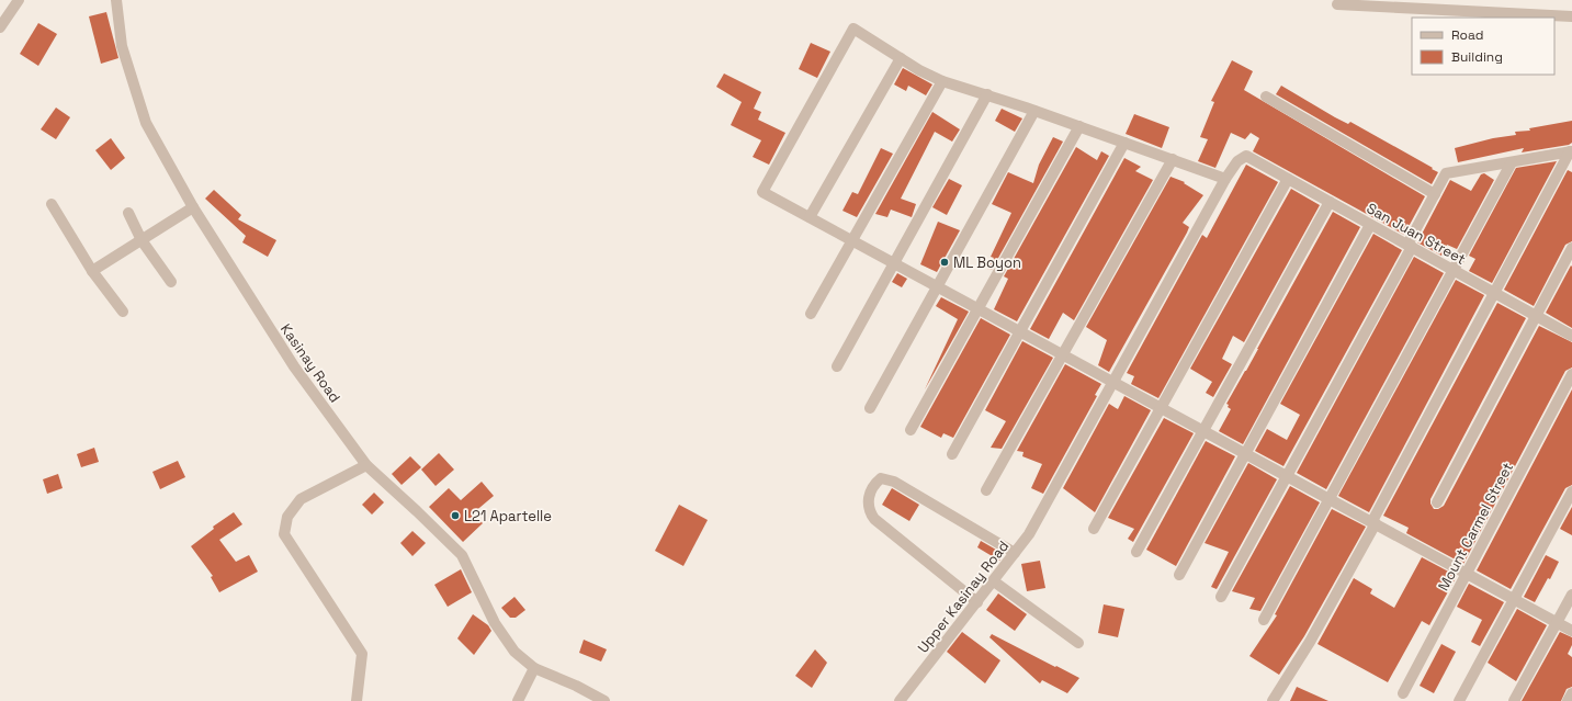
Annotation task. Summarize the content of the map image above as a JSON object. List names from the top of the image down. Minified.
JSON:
{"streets":{"street":["San Juan Street","Kasinay Road","Mount Carmel Street","Upper Kasinay Road"]},"crossings":[["San Juan Street","Upper Kasinay Road"]],"places":["ML Boyon","L21 Apartelle"],"legend":["Road","Building"]}
